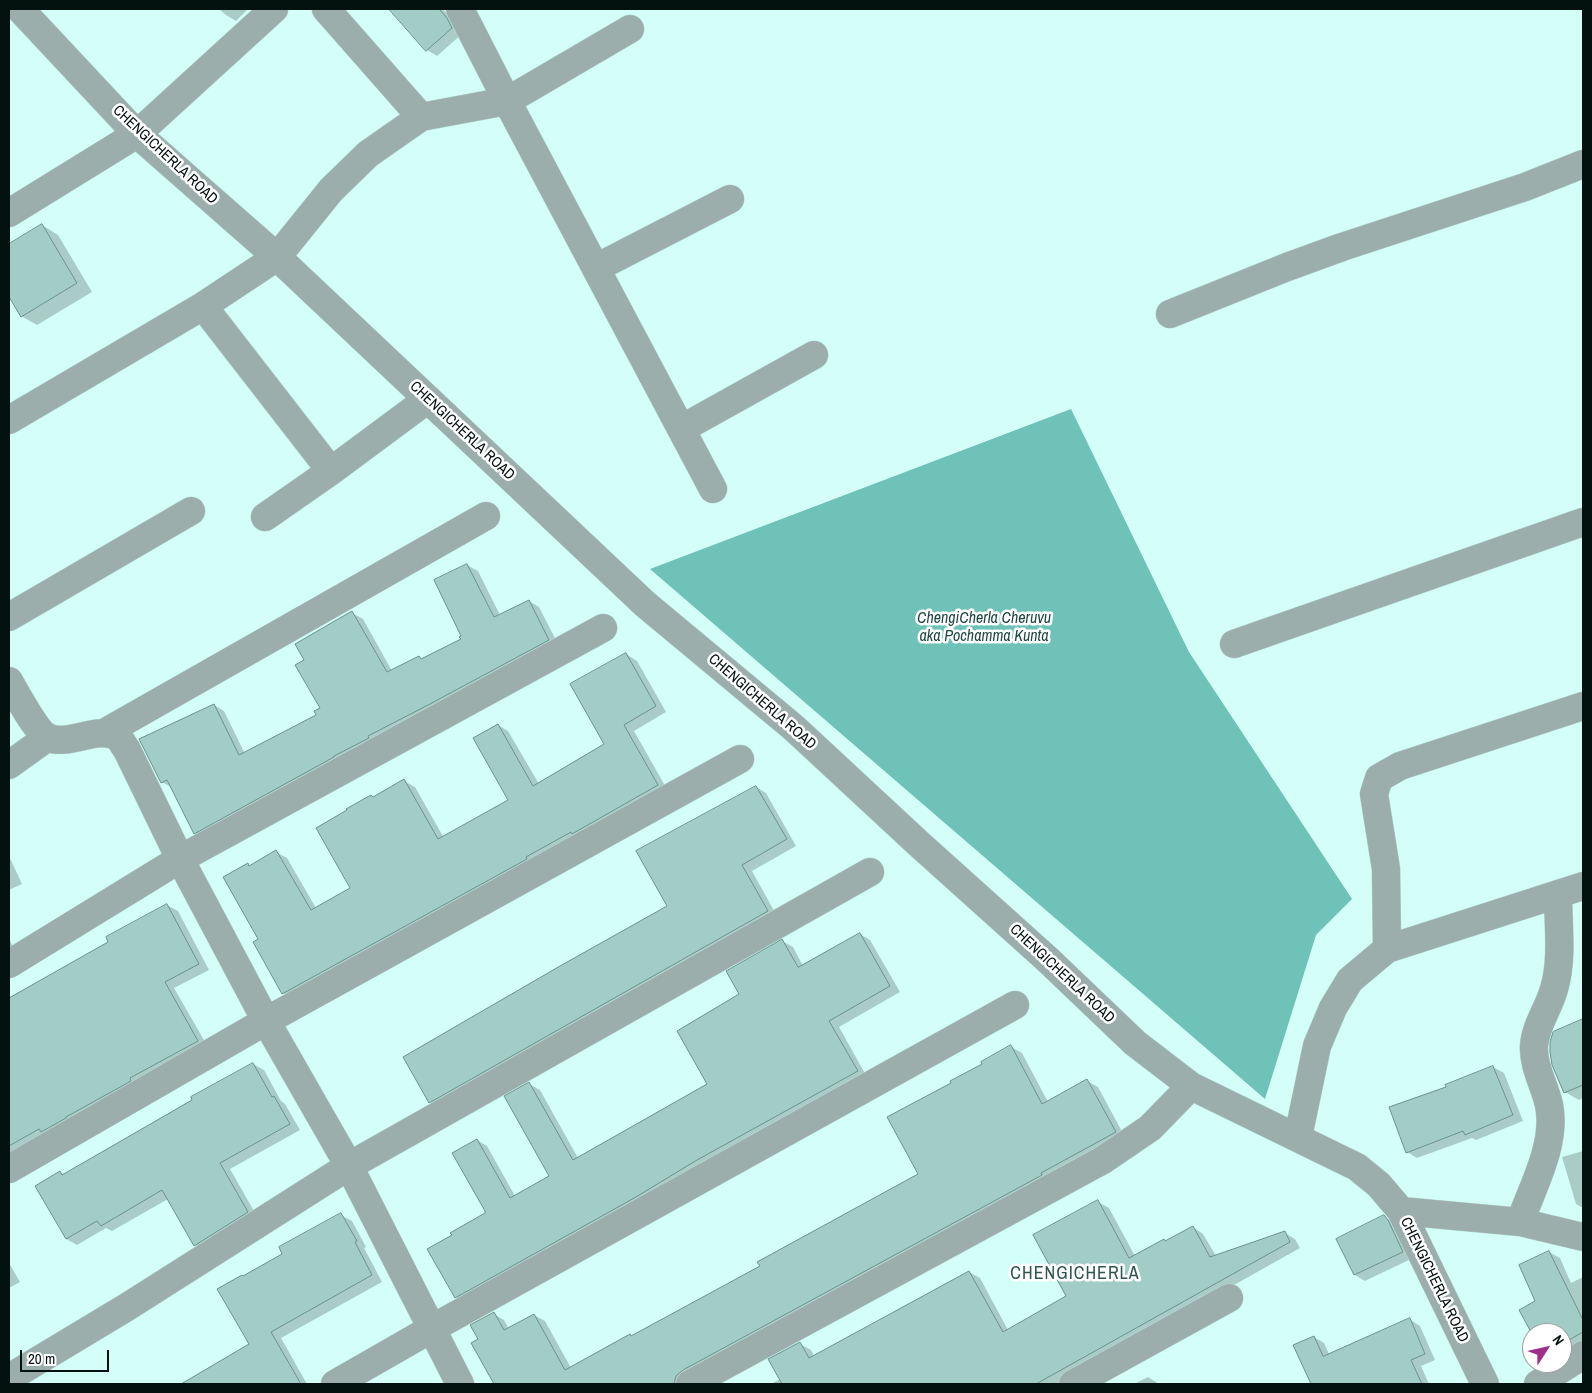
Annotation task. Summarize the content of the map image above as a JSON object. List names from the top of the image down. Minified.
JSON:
{"streets":{"street":["CHENGICHERLA ROAD"]},"districts":["CHENGICHERLA"],"water":["ChengiCherla Cheruvu aka Pochamma Kunta"],"scale_bar":"20 m","north":"top right"}
